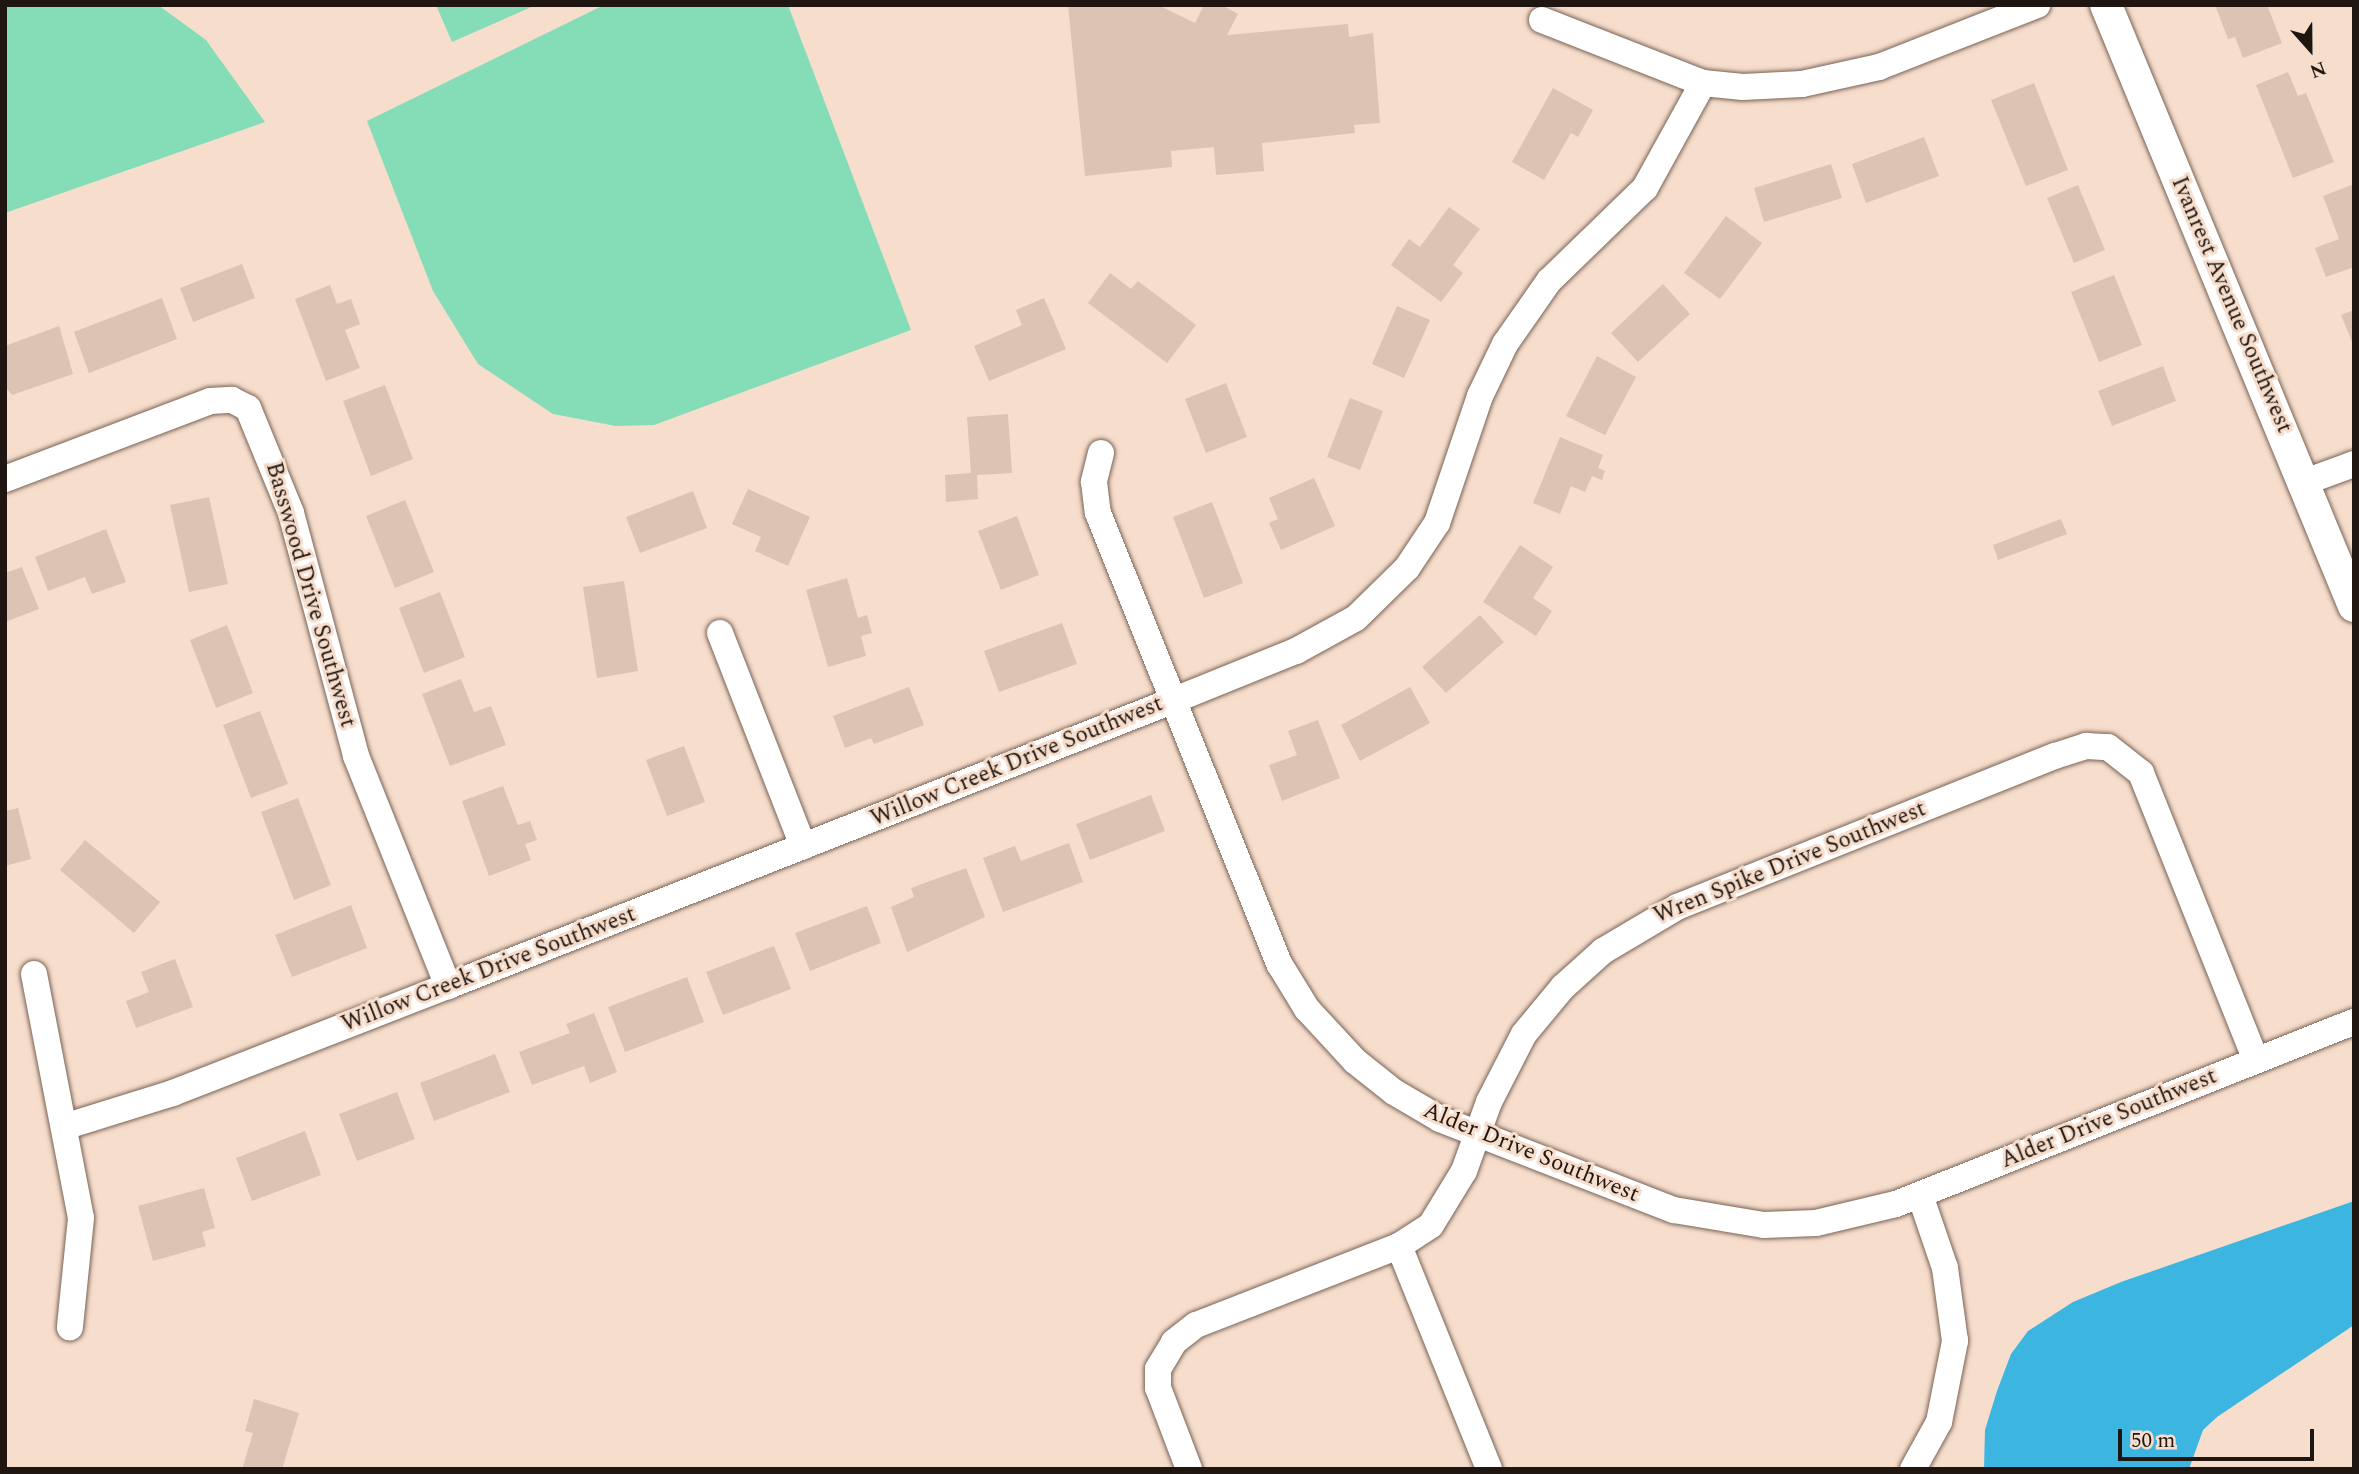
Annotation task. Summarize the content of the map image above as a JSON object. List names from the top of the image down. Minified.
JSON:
{"streets":{"street":["Ivanrest Avenue Southwest","Basswood Drive Southwest","Willow Creek Drive Southwest","Wren Spike Drive Southwest","Alder Drive Southwest"]},"crossings":[["Basswood Drive Southwest","Willow Creek Drive Southwest"],["Willow Creek Drive Southwest","Alder Drive Southwest"],["Wren Spike Drive Southwest","Alder Drive Southwest"]],"scale_bar":"50 m","north":"bottom"}
